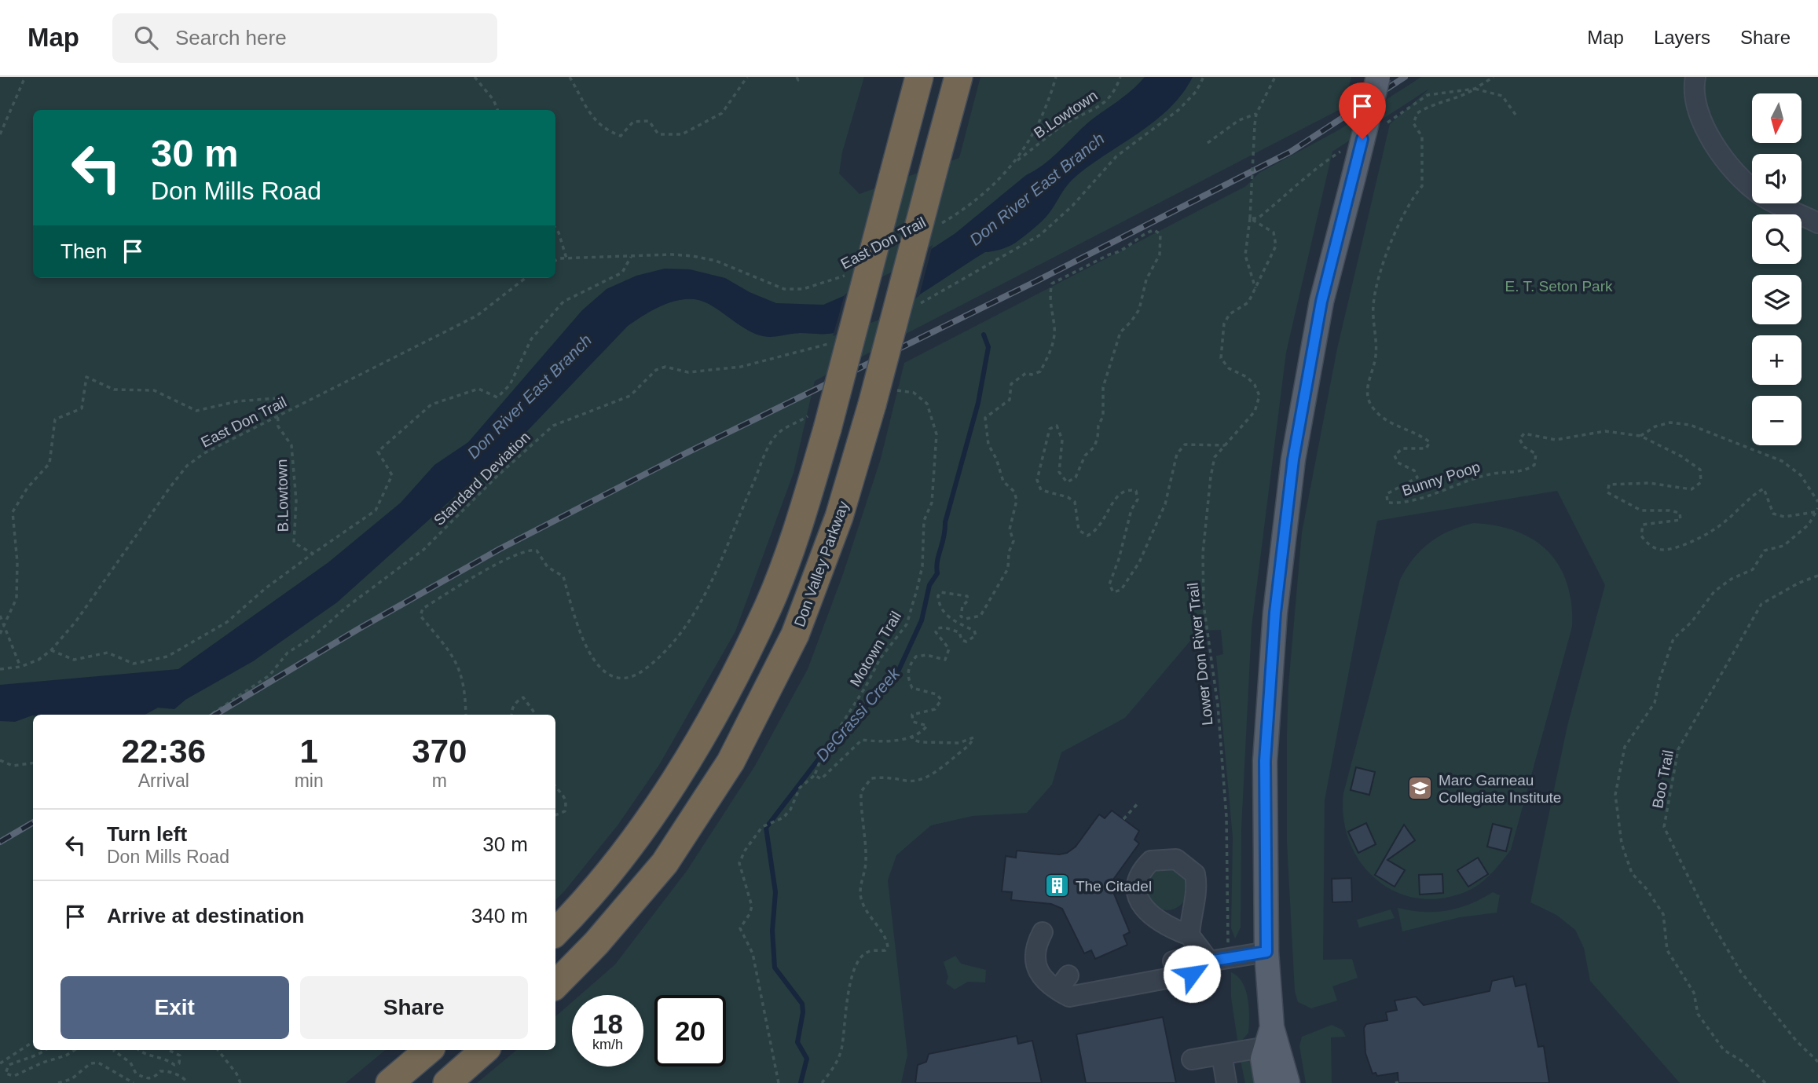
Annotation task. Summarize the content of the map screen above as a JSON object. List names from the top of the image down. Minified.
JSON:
{"streets":{"highway":["Don Valley Parkway"],"path":["B.Lowtown","East Don Trail","Standard Deviation","Bunny Poop","Motown Trail","Lower Don River Trail","Boo Trail"]},"crossings":[["B.Lowtown","East Don Trail"]],"water":["Don River East Branch","DeGrassi Creek"],"parks":["E. T. Seton Park"],"places":{"school or university":["Marc Garneau Collegiate Institute"],"building":["The Citadel"]},"north":"bottom","page":{"header":"Map","search":"Search here","nav":["Map","Layers","Share"],"map_buttons":["+","−"],"turn":["30 m","Don Mills Road"],"then":"Then","eta":["22:36","Arrival","1","min","370","m"],"list":[{"name":"Turn left","note":"Don Mills Road","value":"30 m"},{"name":"Arrive at destination","value":"340 m"}],"buttons":["Exit","Share"],"speed":"18 km/h","limit":"20"}}
